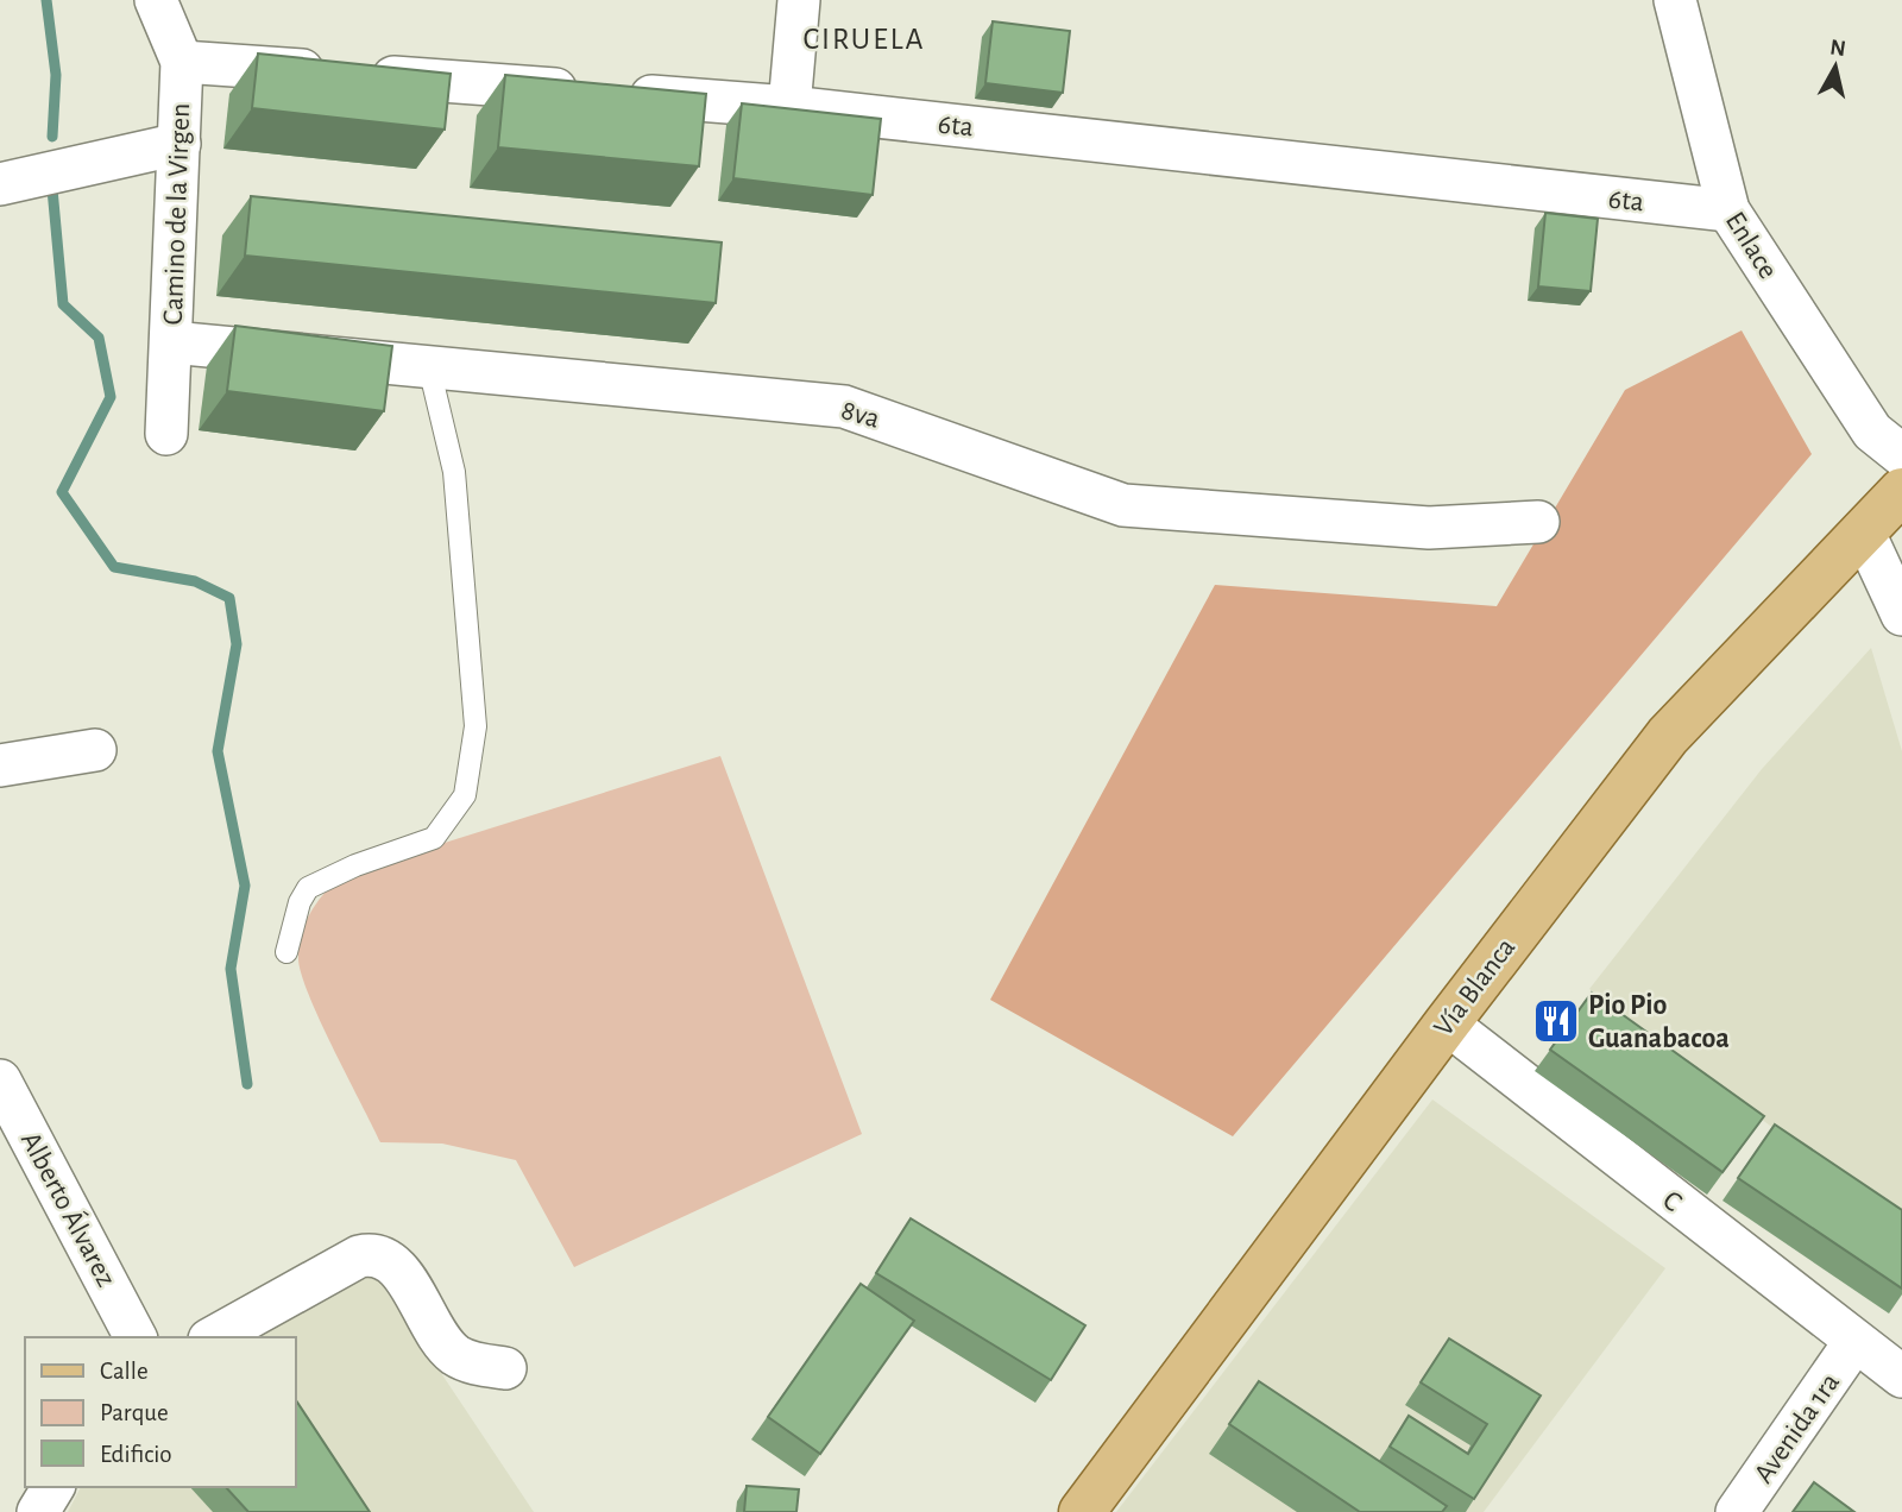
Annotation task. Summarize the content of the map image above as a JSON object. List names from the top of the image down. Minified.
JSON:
{"streets":{"main road":["Vía Blanca"],"street":["6ta","Camino de la Virgen","Enlace","8va","C","Alberto Álvarez","Avenida 1ra"]},"crossings":[["6ta","Camino de la Virgen"],["6ta","Enlace"],["Camino de la Virgen","8va"],["Vía Blanca","C"],["C","Avenida 1ra"]],"districts":["CIRUELA"],"places":{"restaurant":["Pio Pio Guanabacoa"]},"legend":["Calle","Parque","Edificio"],"north":"top"}
